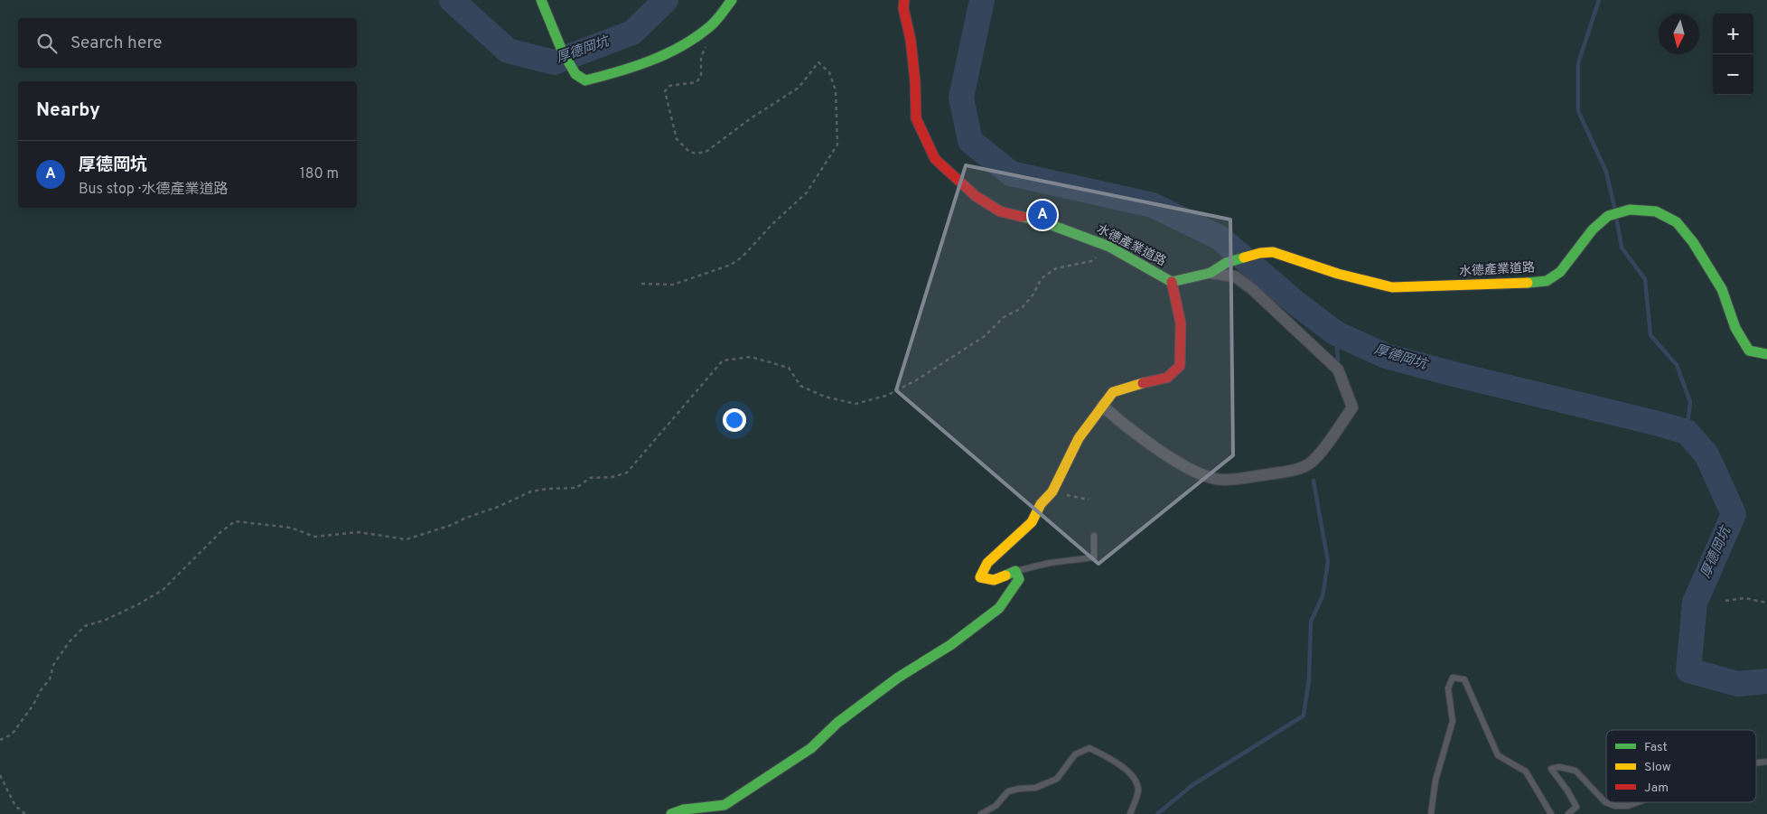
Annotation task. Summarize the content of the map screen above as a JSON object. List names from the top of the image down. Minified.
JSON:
{"streets":{"street":["水德產業道路"]},"water":["厚德岡坑"],"legend":["Fast","Slow","Jam"],"north":"bottom","page":{"map_buttons":["+","−"],"search":"Search here","heading":"Nearby","list":[{"mark":"A","name":"厚德岡坑","note":"Bus stop · 水德產業道路","value":"180 m"}],"pins":"A"}}
